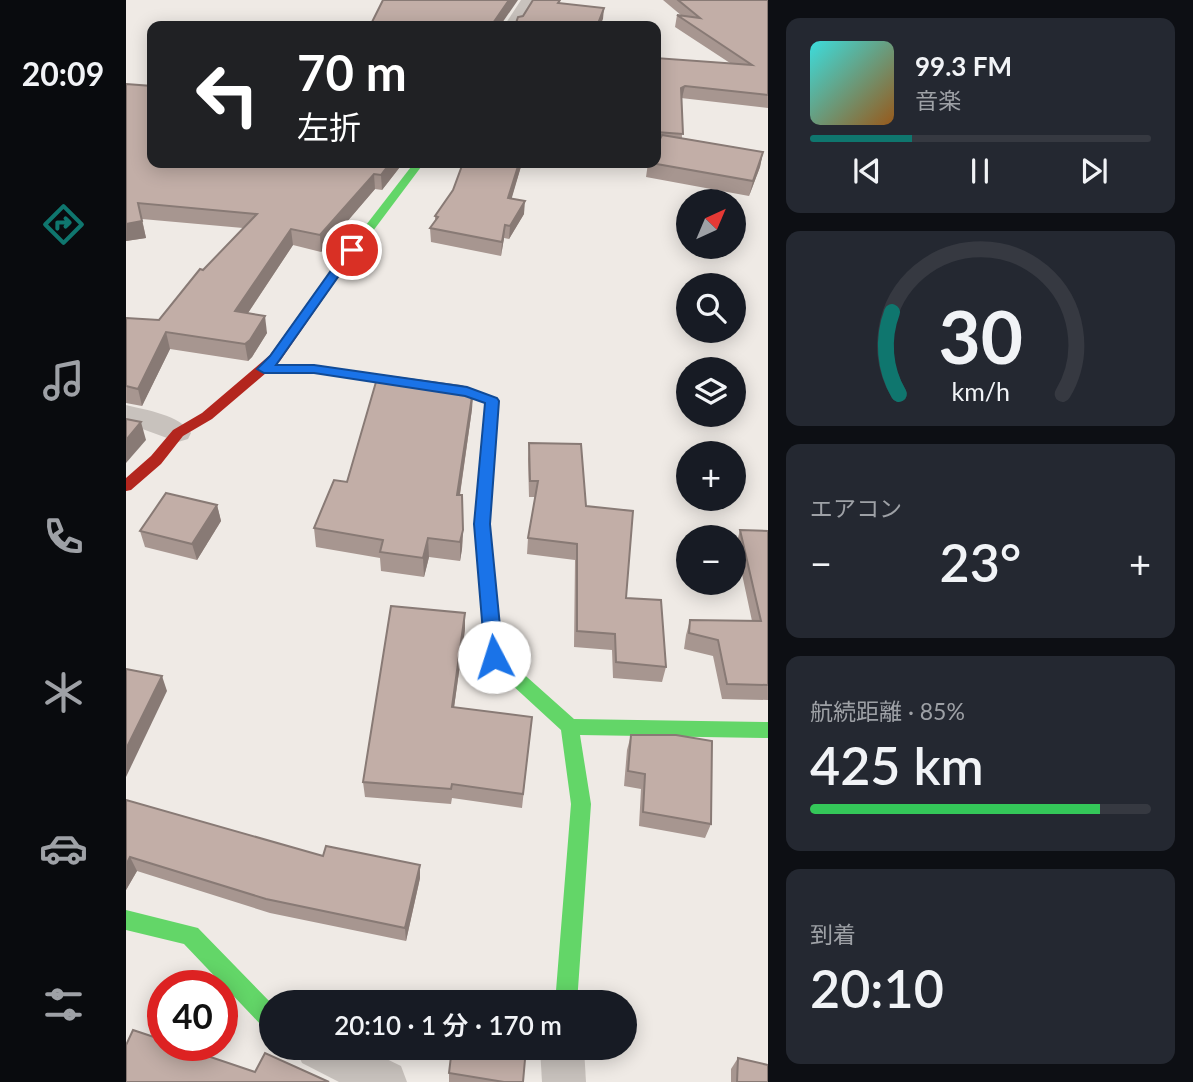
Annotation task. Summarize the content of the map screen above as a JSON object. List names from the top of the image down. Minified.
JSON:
{"north":"top right","page":{"tabs":"20:09","turn":["70 m","左折"],"song":["99.3 FM","音楽"],"map_buttons":["+","−"],"tile":["エアコン",["航続距離 · 85%","425 km"],["到着","20:10"]],"heat":["−","23°","+"],"limit":"40","trip":"20:10 · 1 分 · 170 m","gauge":["30","km/h"]}}
